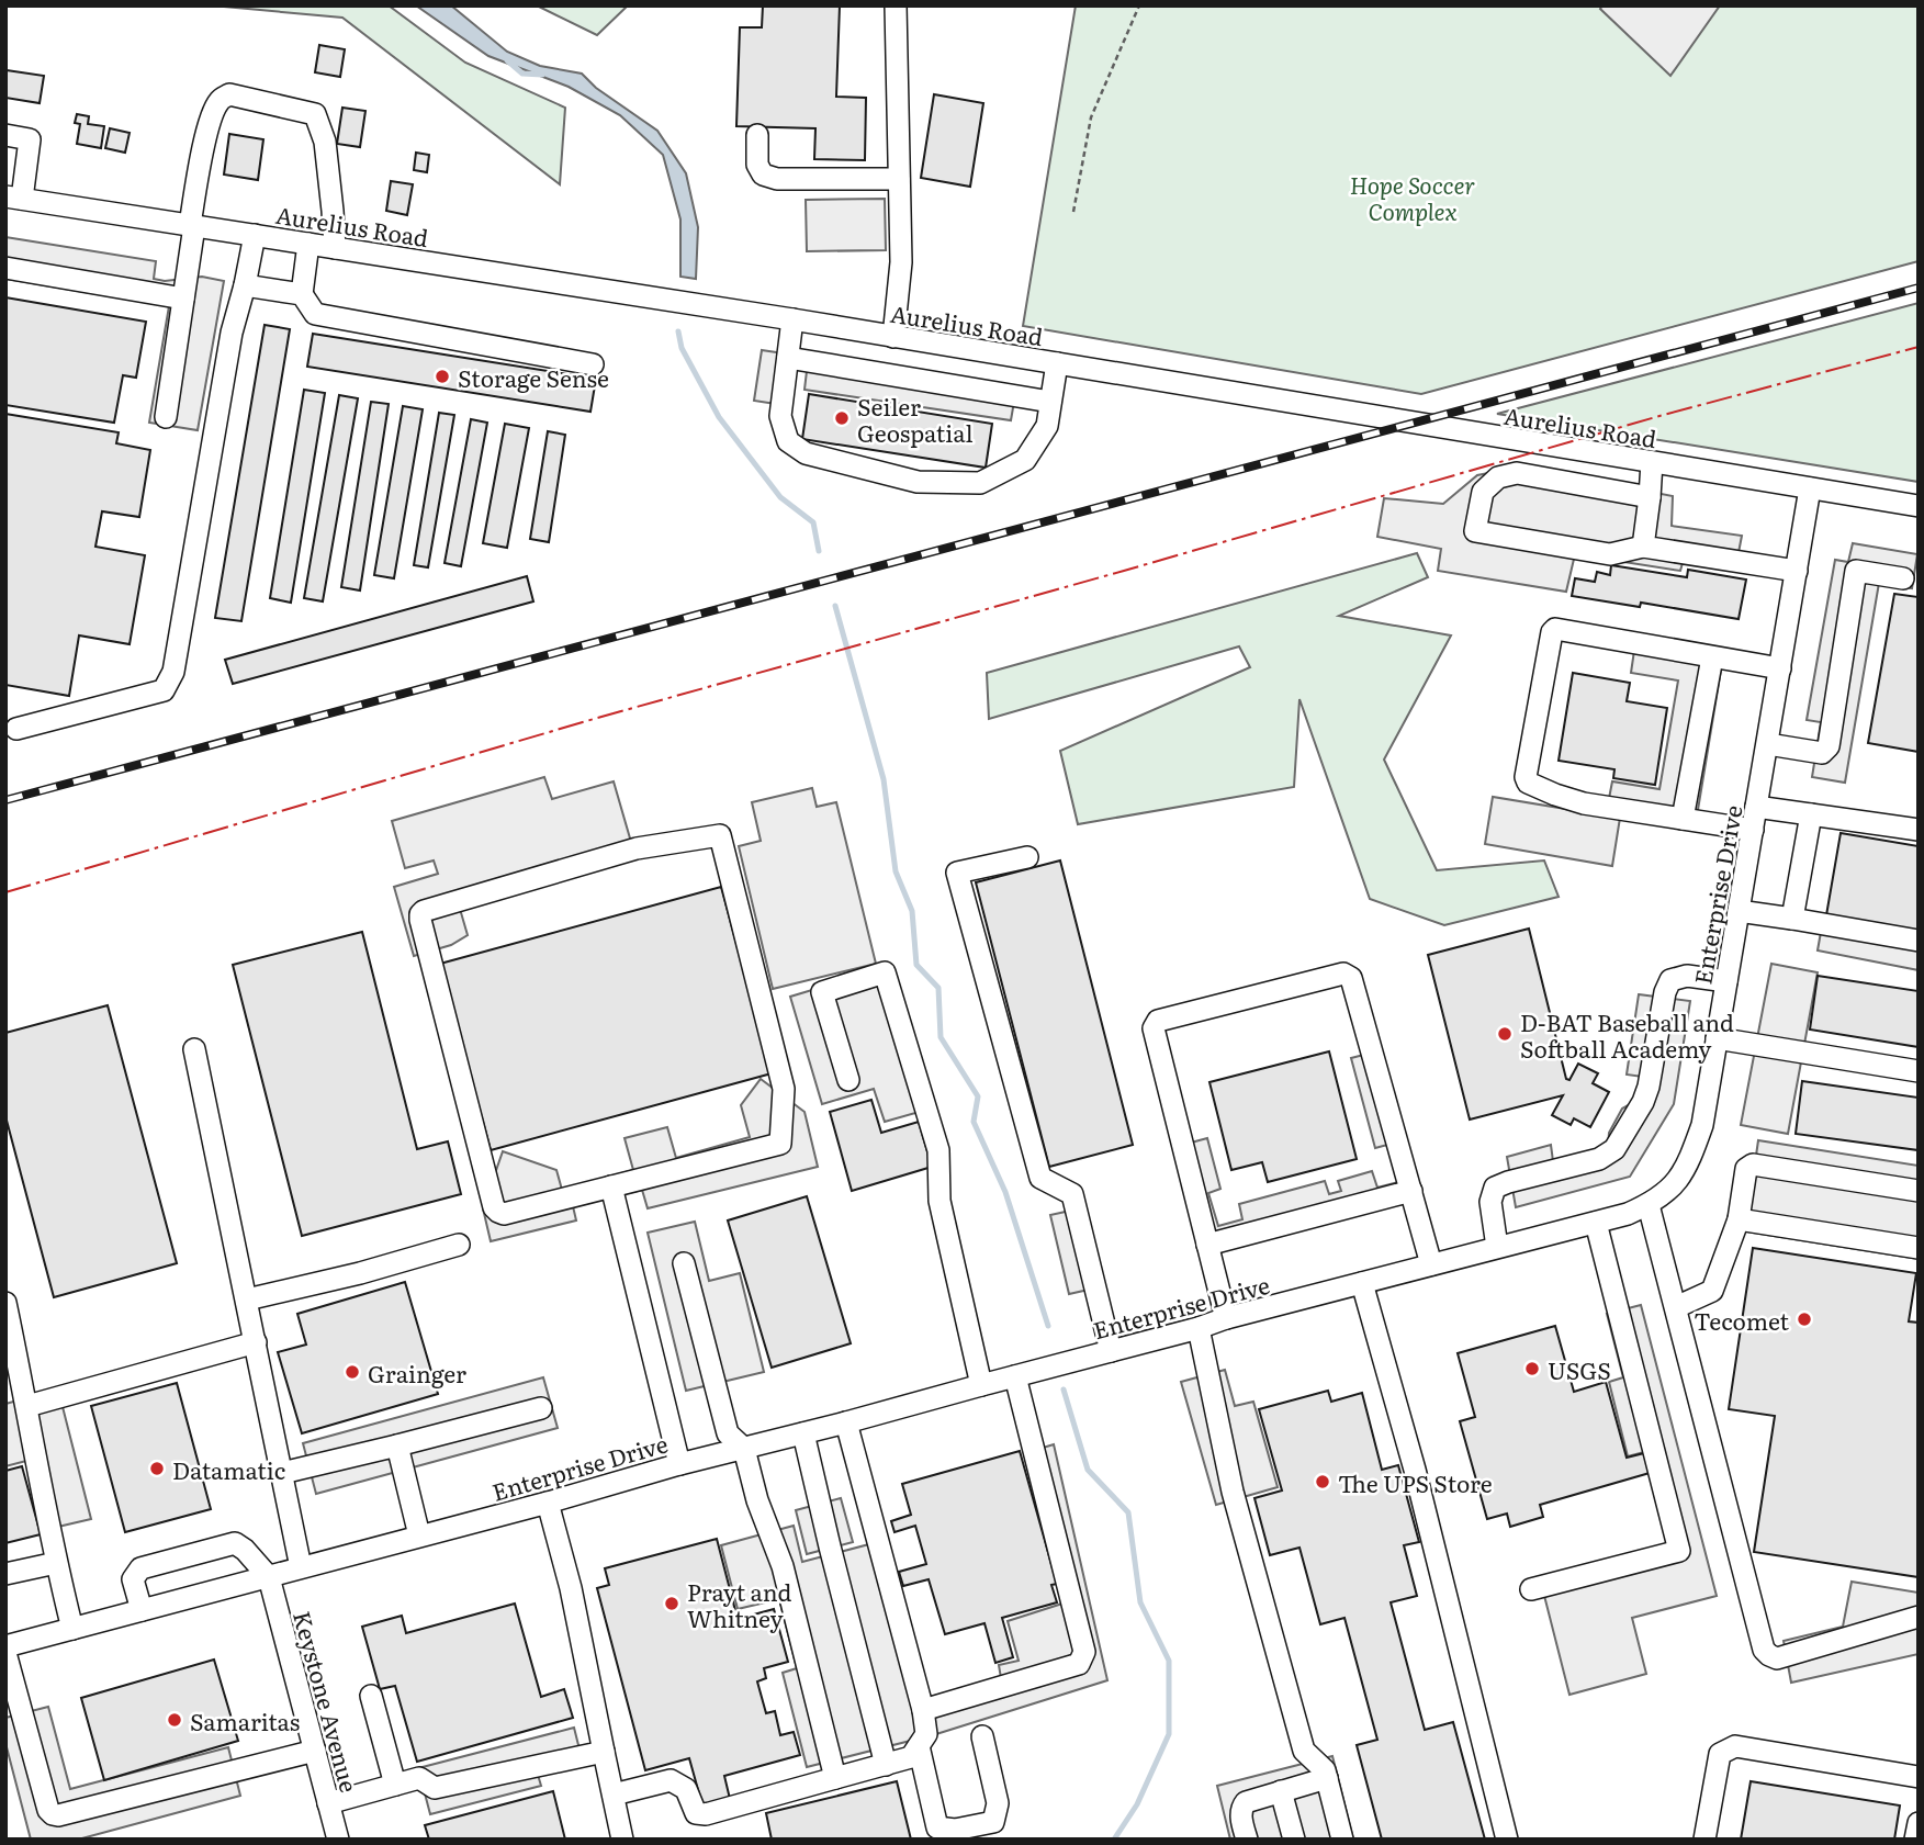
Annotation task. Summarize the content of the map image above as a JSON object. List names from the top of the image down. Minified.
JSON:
{"streets":{"street":["Aurelius Road","Enterprise Drive","Keystone Avenue"]},"crossings":[["Aurelius Road","Enterprise Drive"],["Enterprise Drive","Keystone Avenue"]],"parks":["Hope Soccer Complex"],"places":["Storage Sense","Seiler Geospatial","D-BAT Baseball and Softball Academy","Tecomet","USGS","Grainger","Datamatic","The UPS Store","Prayt and Whitney","Samaritas"]}
